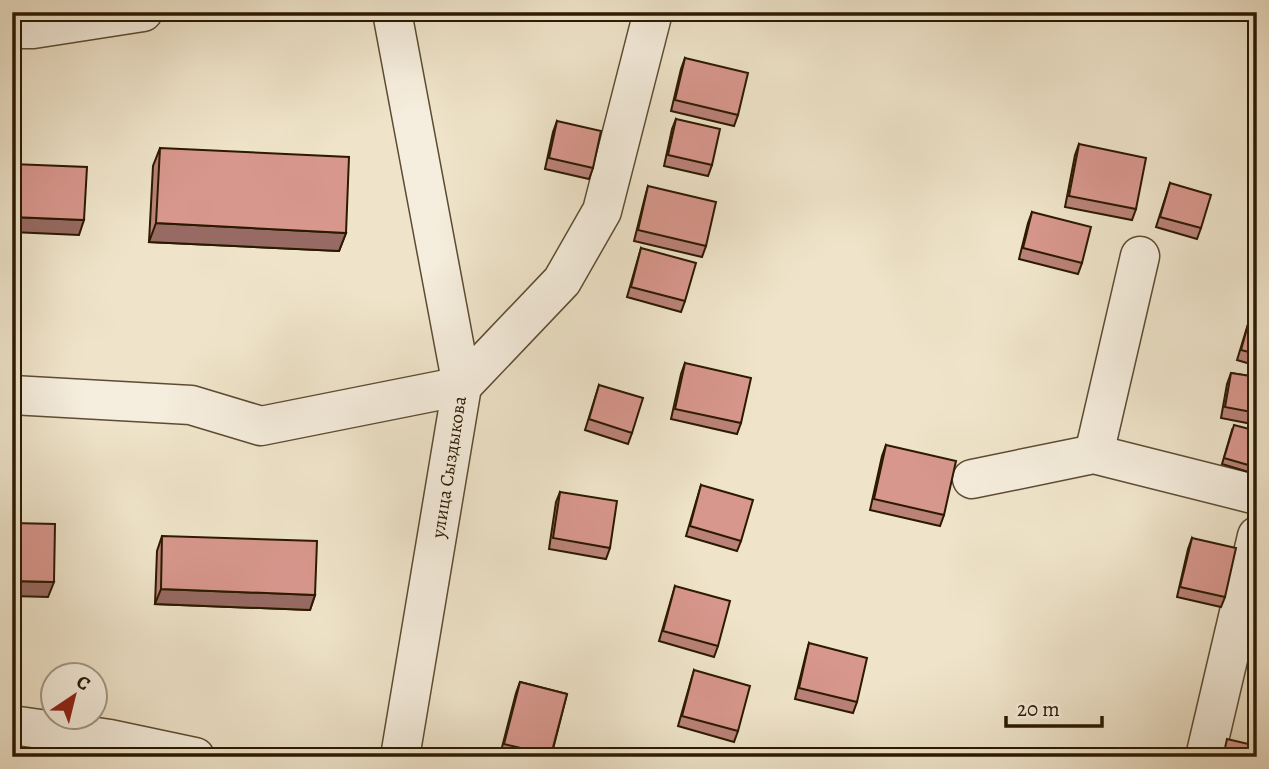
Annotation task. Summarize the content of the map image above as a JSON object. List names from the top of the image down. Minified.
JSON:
{"streets":{"street":["улица Сыздыкова"]},"scale_bar":"20 m","north":"top right"}
